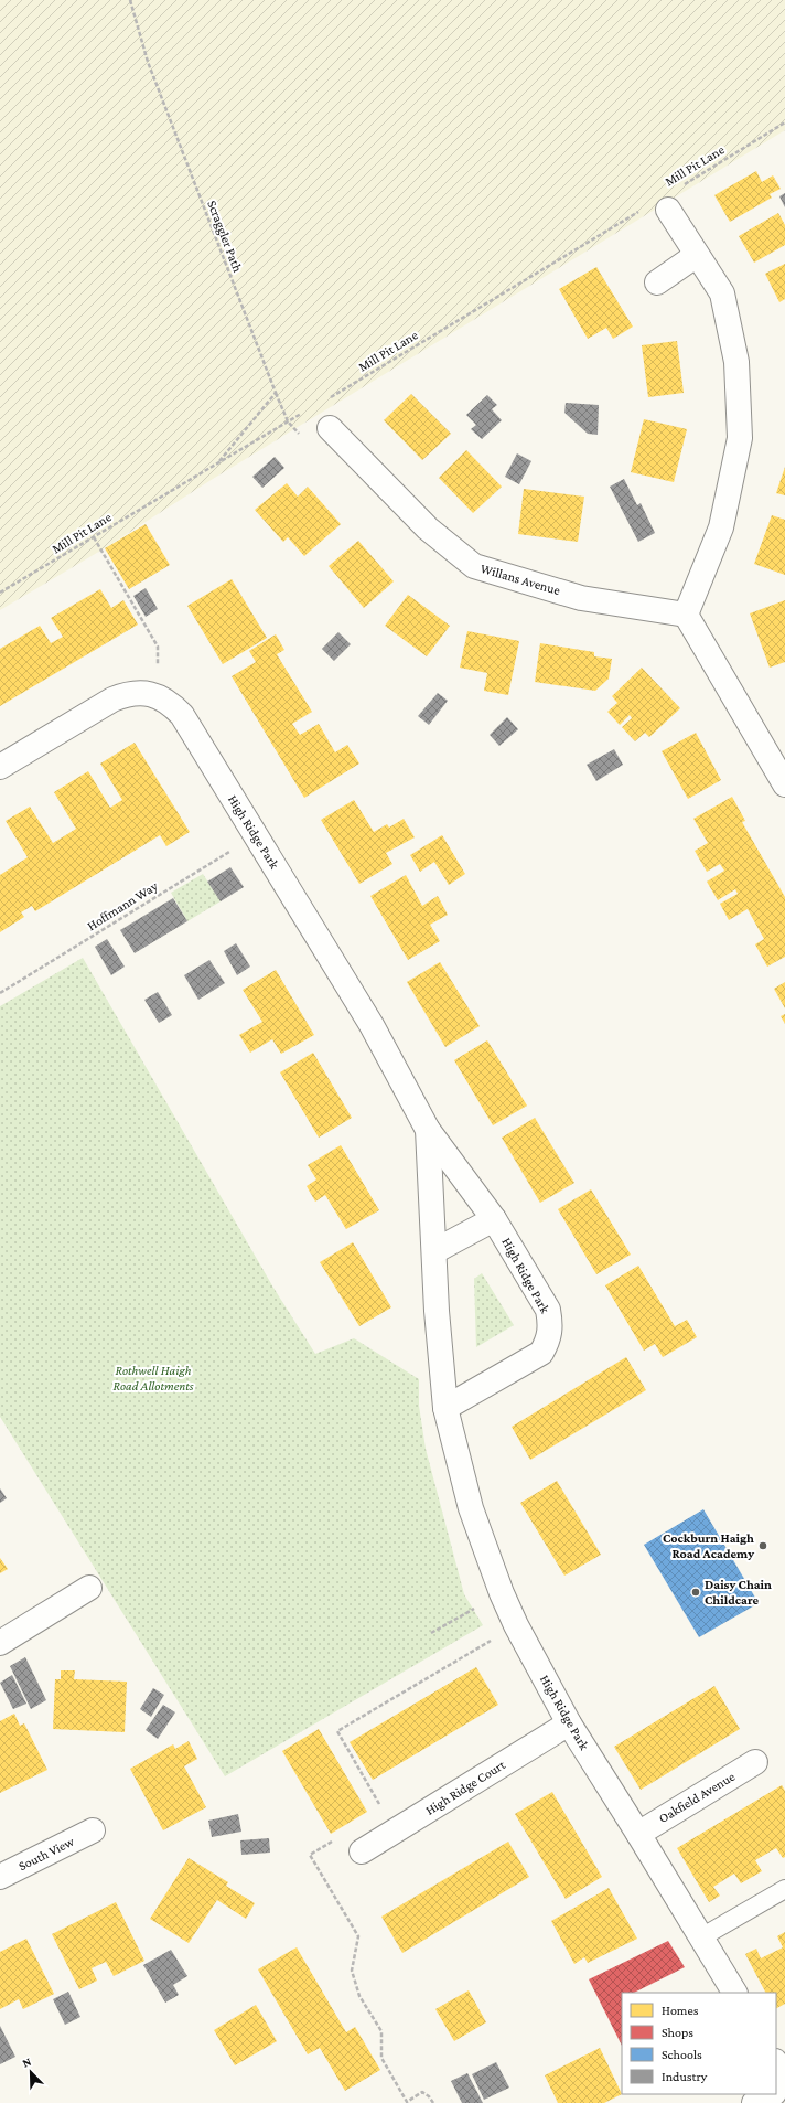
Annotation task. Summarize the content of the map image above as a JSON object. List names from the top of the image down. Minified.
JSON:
{"streets":{"street":["Willans Avenue","High Ridge Park","High Ridge Court","Oakfield Avenue","South View"],"path":["Mill Pit Lane","Scraggler Path","Hoffmann Way"]},"crossings":[["Mill Pit Lane","Scraggler Path"],["High Ridge Park","Hoffmann Way"],["High Ridge Park","High Ridge Court"],["High Ridge Park","Oakfield Avenue"]],"parks":["Rothwell Haigh Road Allotments"],"places":["Cockburn Haigh Road Academy","Daisy Chain Childcare"],"legend":["Homes","Shops","Schools","Industry"],"north":"top left"}
